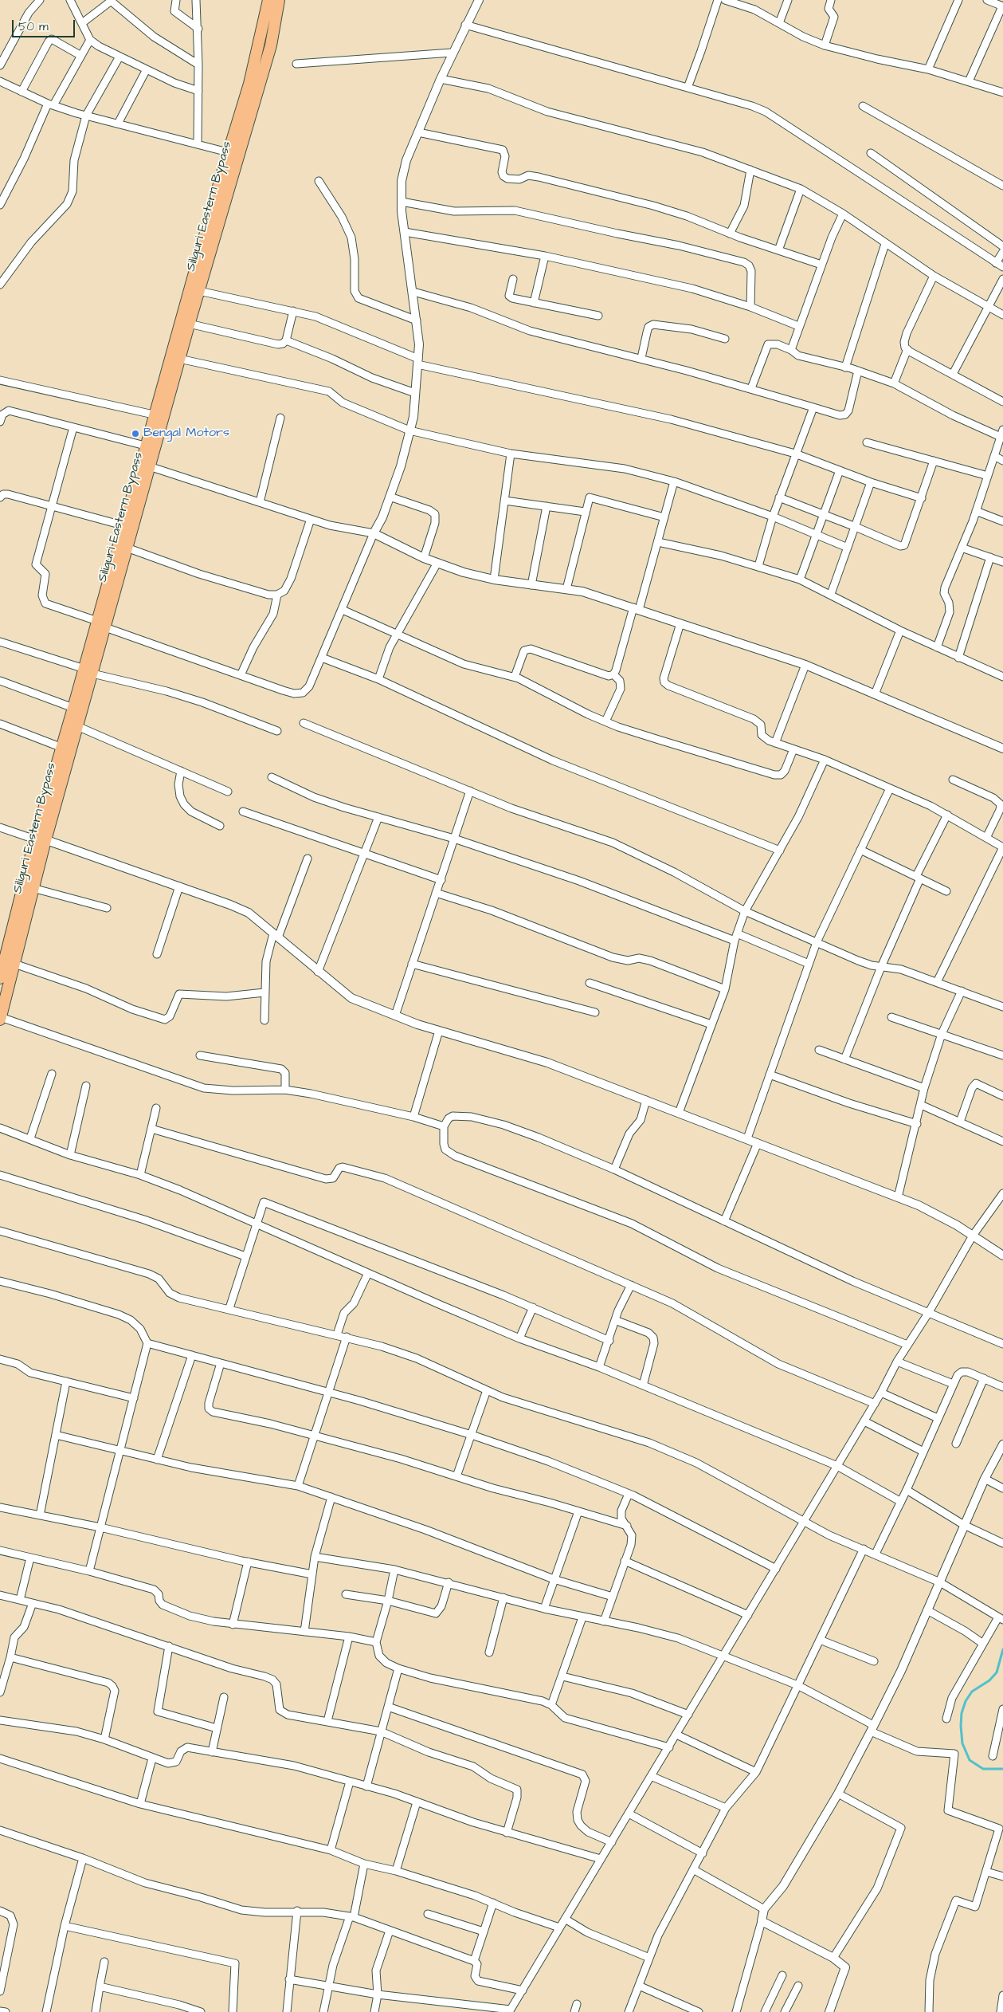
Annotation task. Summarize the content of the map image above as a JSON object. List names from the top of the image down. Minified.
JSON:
{"streets":{"main road":["Siliguri Eastern Bypass"]},"places":["Bengal Motors"],"scale_bar":"50 m"}
